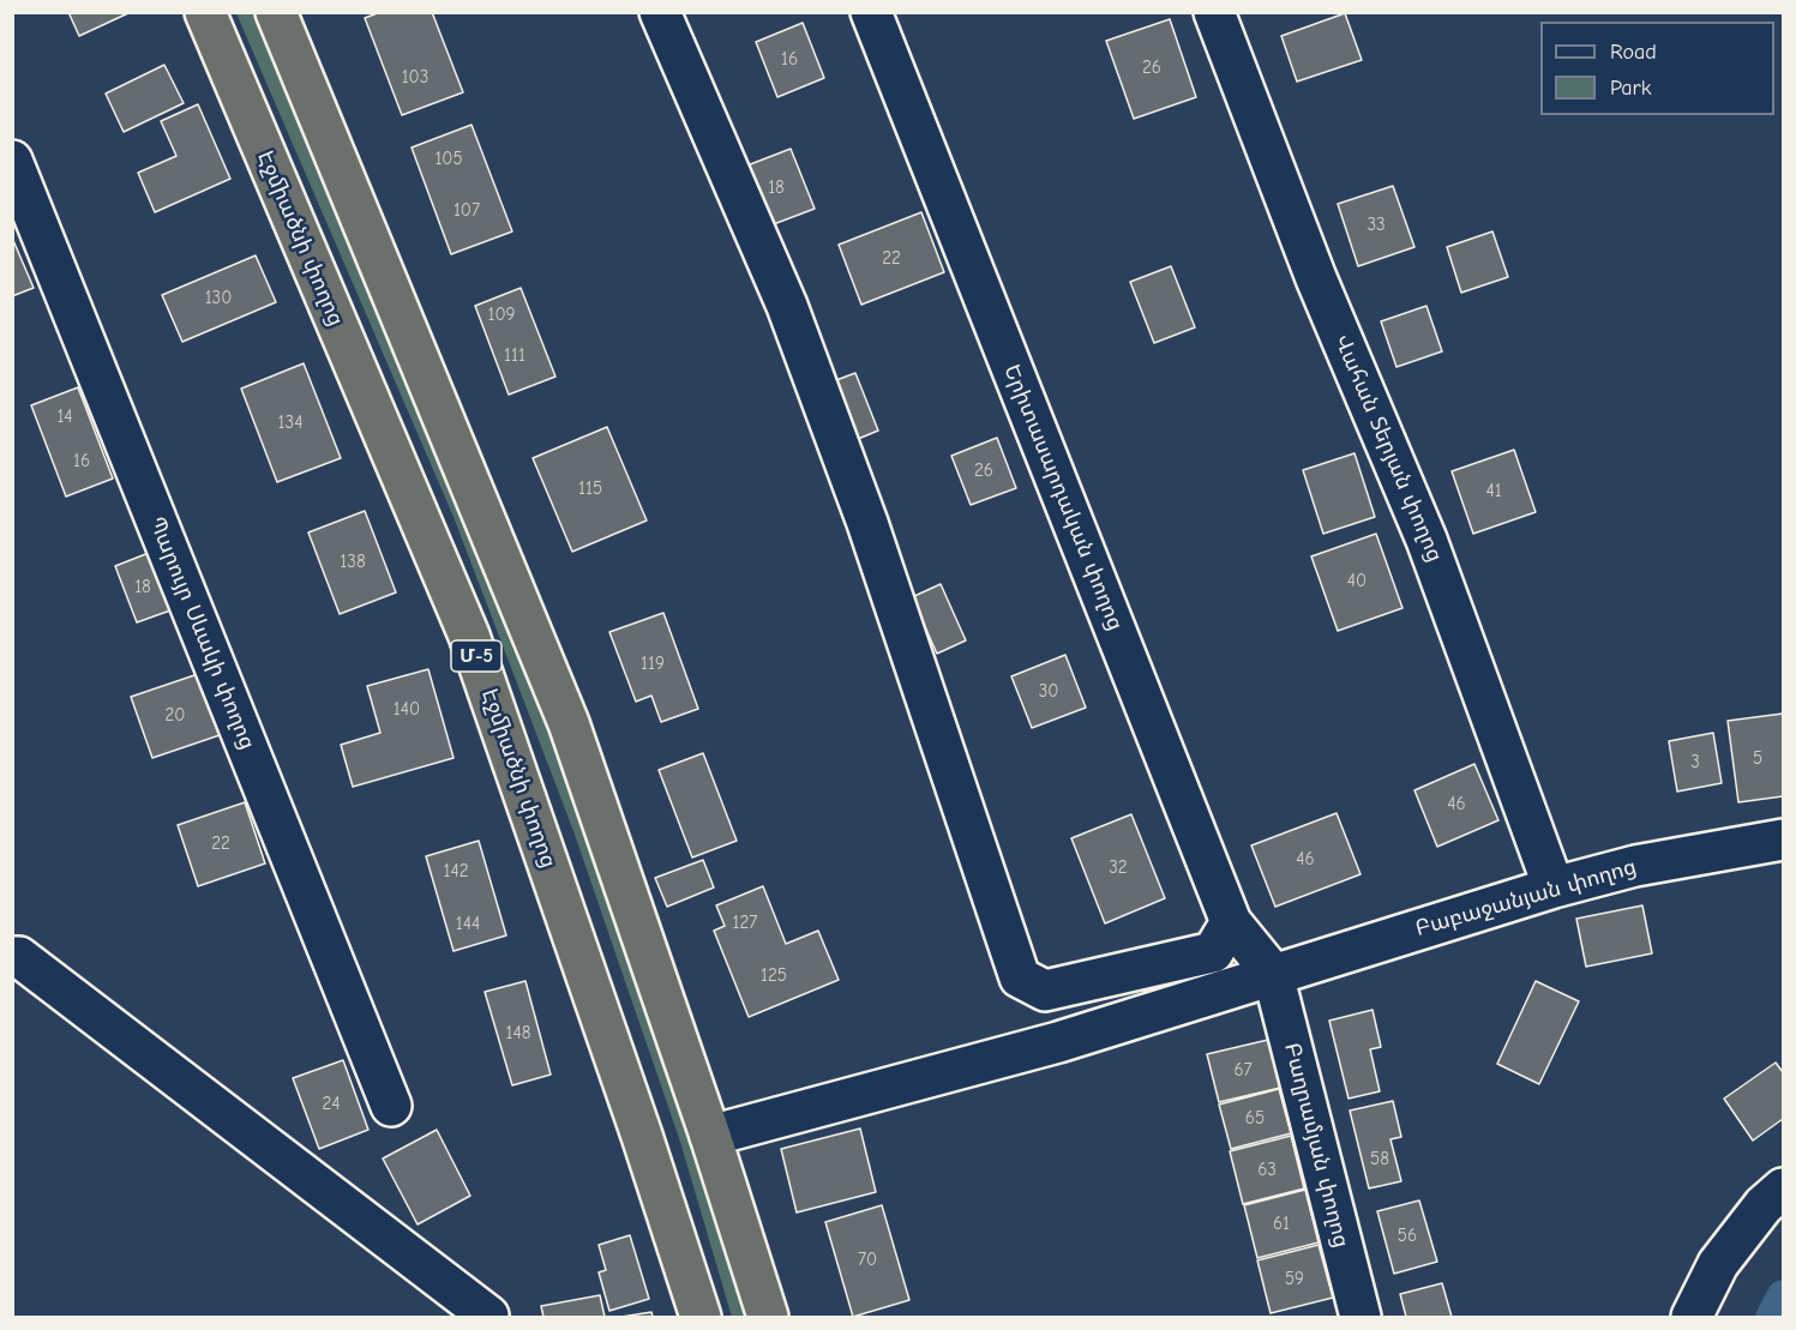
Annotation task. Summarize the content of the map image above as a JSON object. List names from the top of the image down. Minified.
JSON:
{"streets":{"highway":["Էջմիածնի փողոց","Մ-5"],"street":["Վահան Տերյան փողոց","Երիտասարդական փողոց","Պարույր Սևակի փողոց","Բաբաջանյան փողոց","Բաղրամյան փողոց"]},"crossings":[["Վահան Տերյան փողոց","Բաբաջանյան փողոց"],["Երիտասարդական փողոց","Բաբաջանյան փողոց"],["Երիտասարդական փողոց","Բաղրամյան փողոց"],["Մ-5","Բաբաջանյան փողոց"],["Բաբաջանյան փողոց","Բաղրամյան փողոց"]],"house_numbers":["16","26","103","105","18","107","33","22","130","109","111","14","134","16","26","115","41","138","40","18","119","30","140","20","5","3","46","22","46","32","142","127","144","125","148","67","24","65","58","63","61","56","70","59"],"legend":["Road","Park"]}
